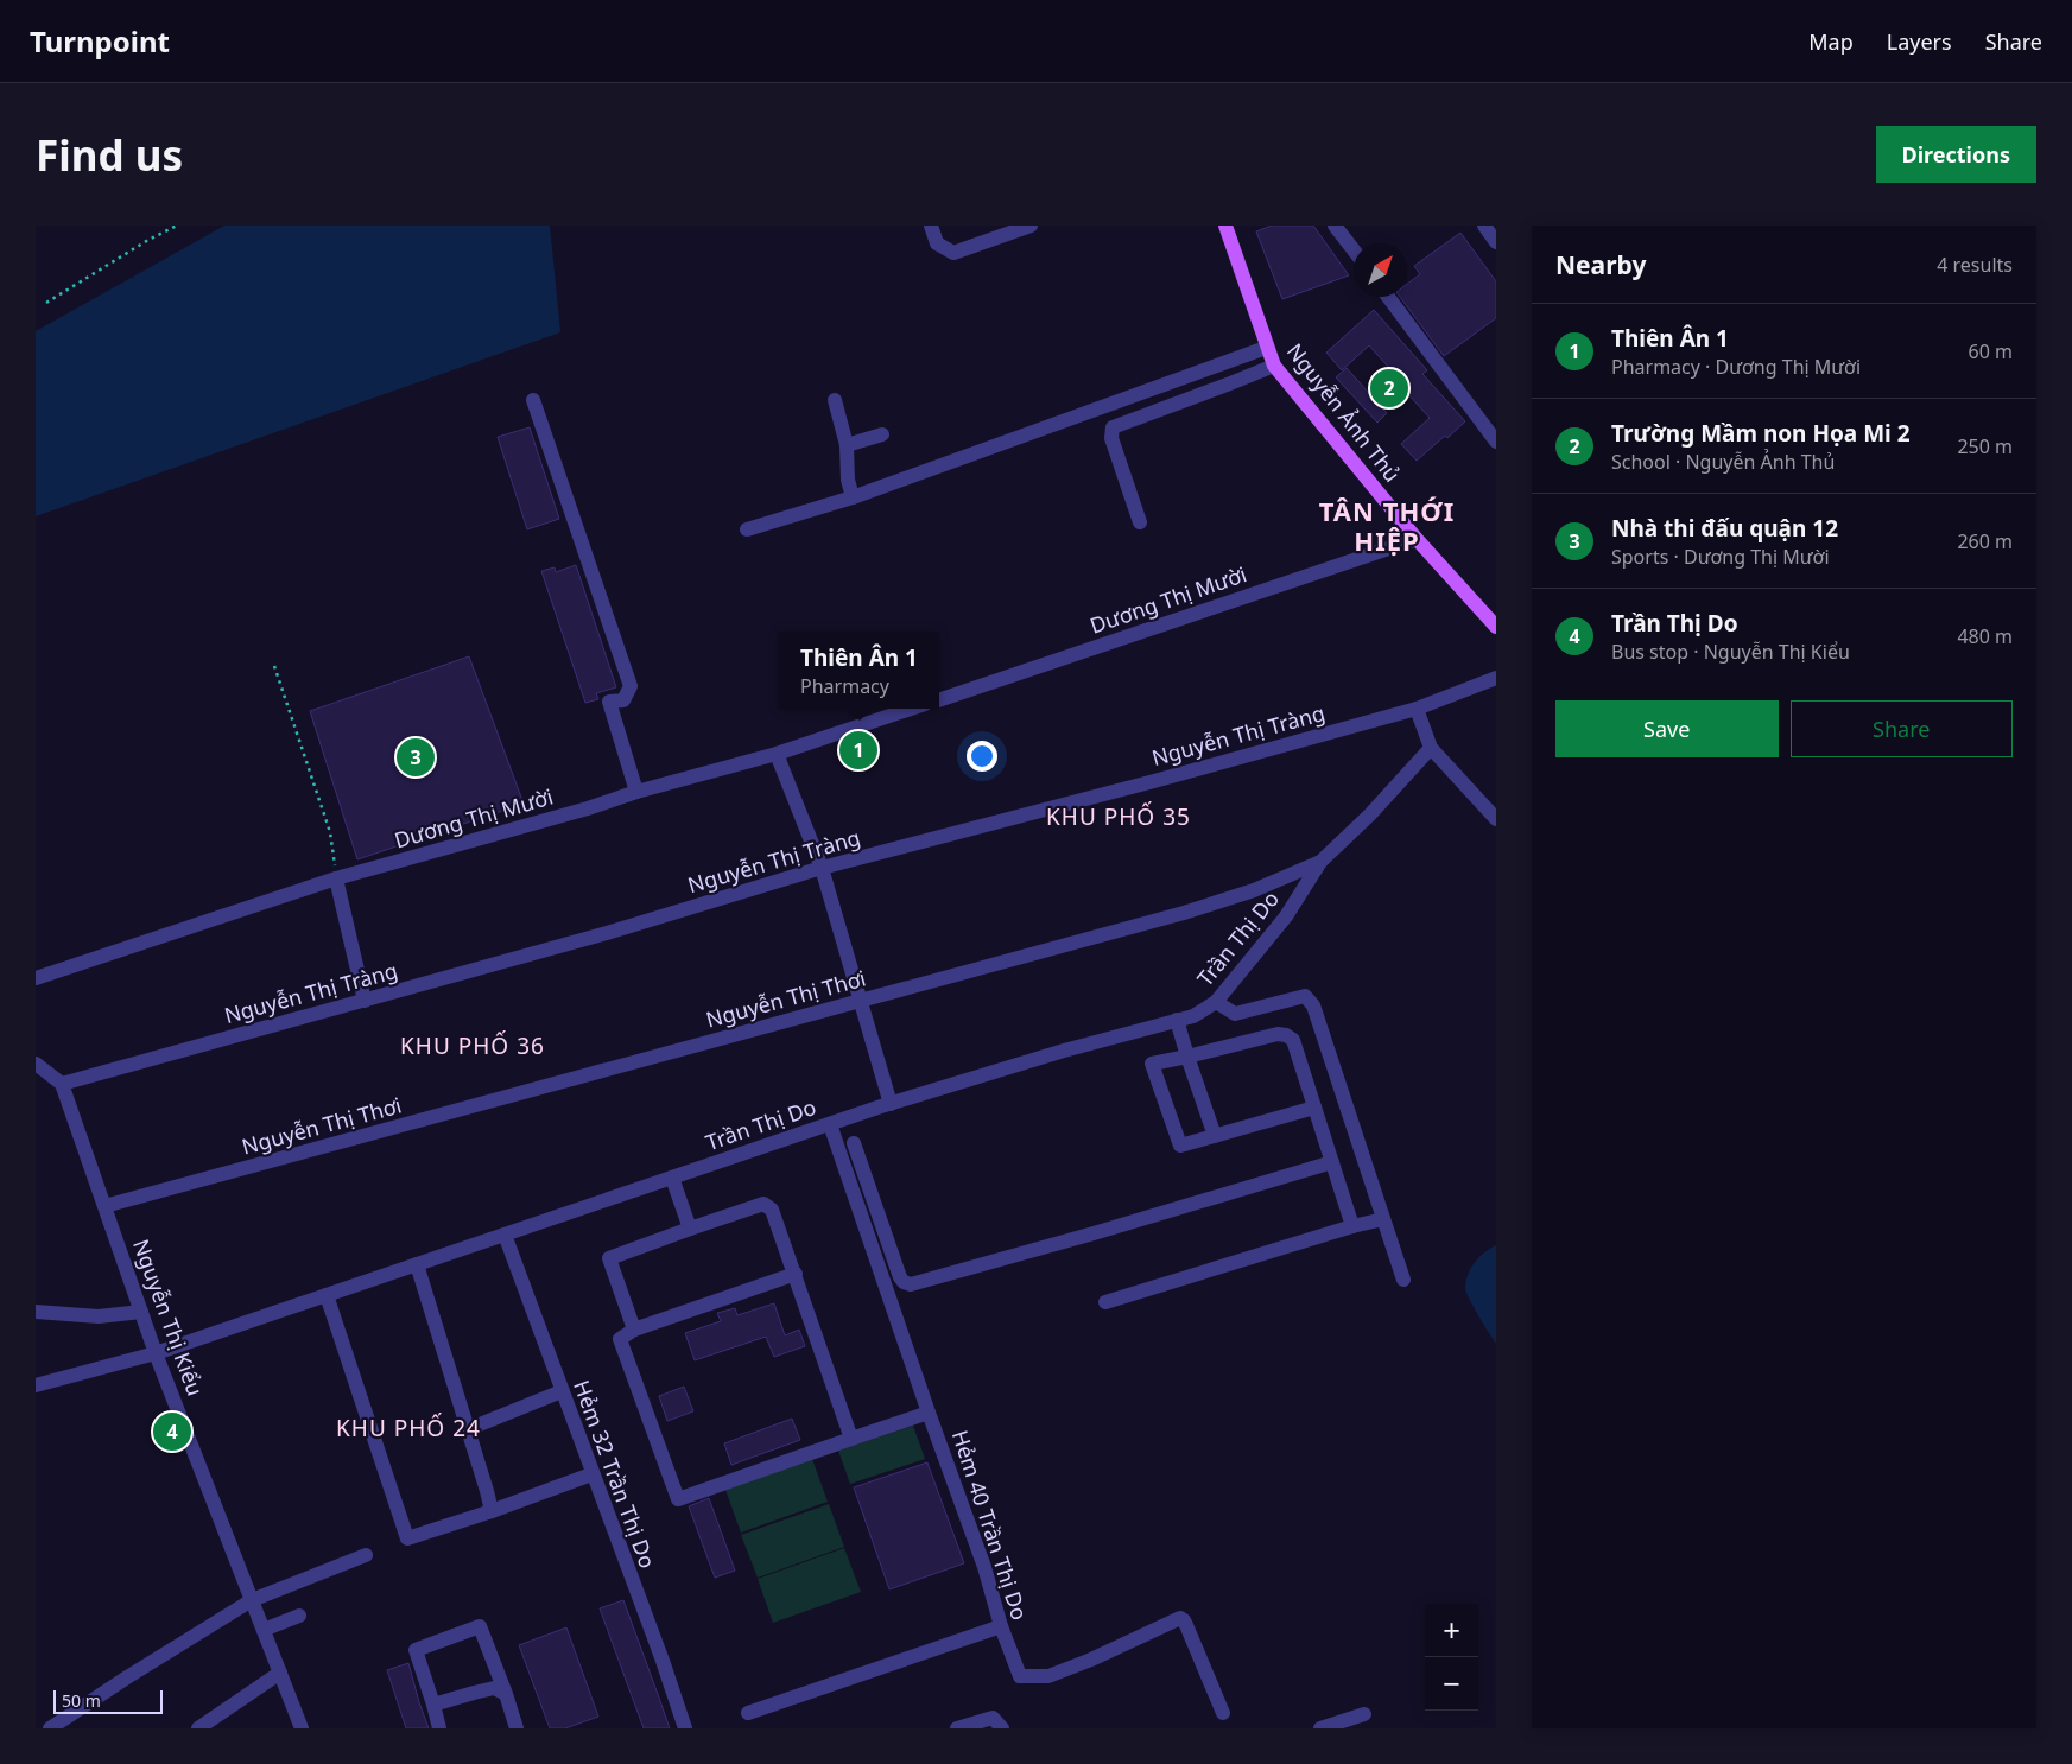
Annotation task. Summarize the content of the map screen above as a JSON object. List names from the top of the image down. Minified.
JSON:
{"streets":{"main road":["Nguyễn Ảnh Thủ"],"street":["Dương Thị Mười","Nguyễn Thị Tràng","Trần Thị Do","Nguyễn Thị Thơi","Nguyễn Thị Kiểu","Hẻm 32 Trần Thị Do","Hẻm 40 Trần Thị Do"]},"crossings":[["Nguyễn Ảnh Thủ","Dương Thị Mười"],["Nguyễn Thị Tràng","Nguyễn Thị Kiểu"],["Trần Thị Do","Nguyễn Thị Thơi"],["Trần Thị Do","Nguyễn Thị Kiểu"],["Trần Thị Do","Hẻm 32 Trần Thị Do"],["Trần Thị Do","Hẻm 40 Trần Thị Do"],["Nguyễn Thị Thơi","Nguyễn Thị Kiểu"]],"districts":["TÂN THỚI HIỆP","KHU PHỐ 35","KHU PHỐ 36","KHU PHỐ 24"],"scale_bar":"50 m","north":"top right","page":{"header":"Turnpoint","nav":["Map","Layers","Share"],"buttons":["Directions",["Save","Share"]],"title":"Find us","heading":["Nearby","4 results"],"list":[{"mark":"1","name":"Thiên Ân 1","note":"Pharmacy · Dương Thị Mười","value":"60 m"},{"mark":"2","name":"Trường Mầm non Họa Mi 2","note":"School · Nguyễn Ảnh Thủ","value":"250 m"},{"mark":"3","name":"Nhà thi đấu quận 12","note":"Sports · Dương Thị Mười","value":"260 m"},{"mark":"4","name":"Trần Thị Do","note":"Bus stop · Nguyễn Thị Kiểu","value":"480 m"}],"pins":["2","1","3","4"],"popup":["Thiên Ân 1","Pharmacy"],"map_buttons":["+","−"],"scale":"50 m"}}
